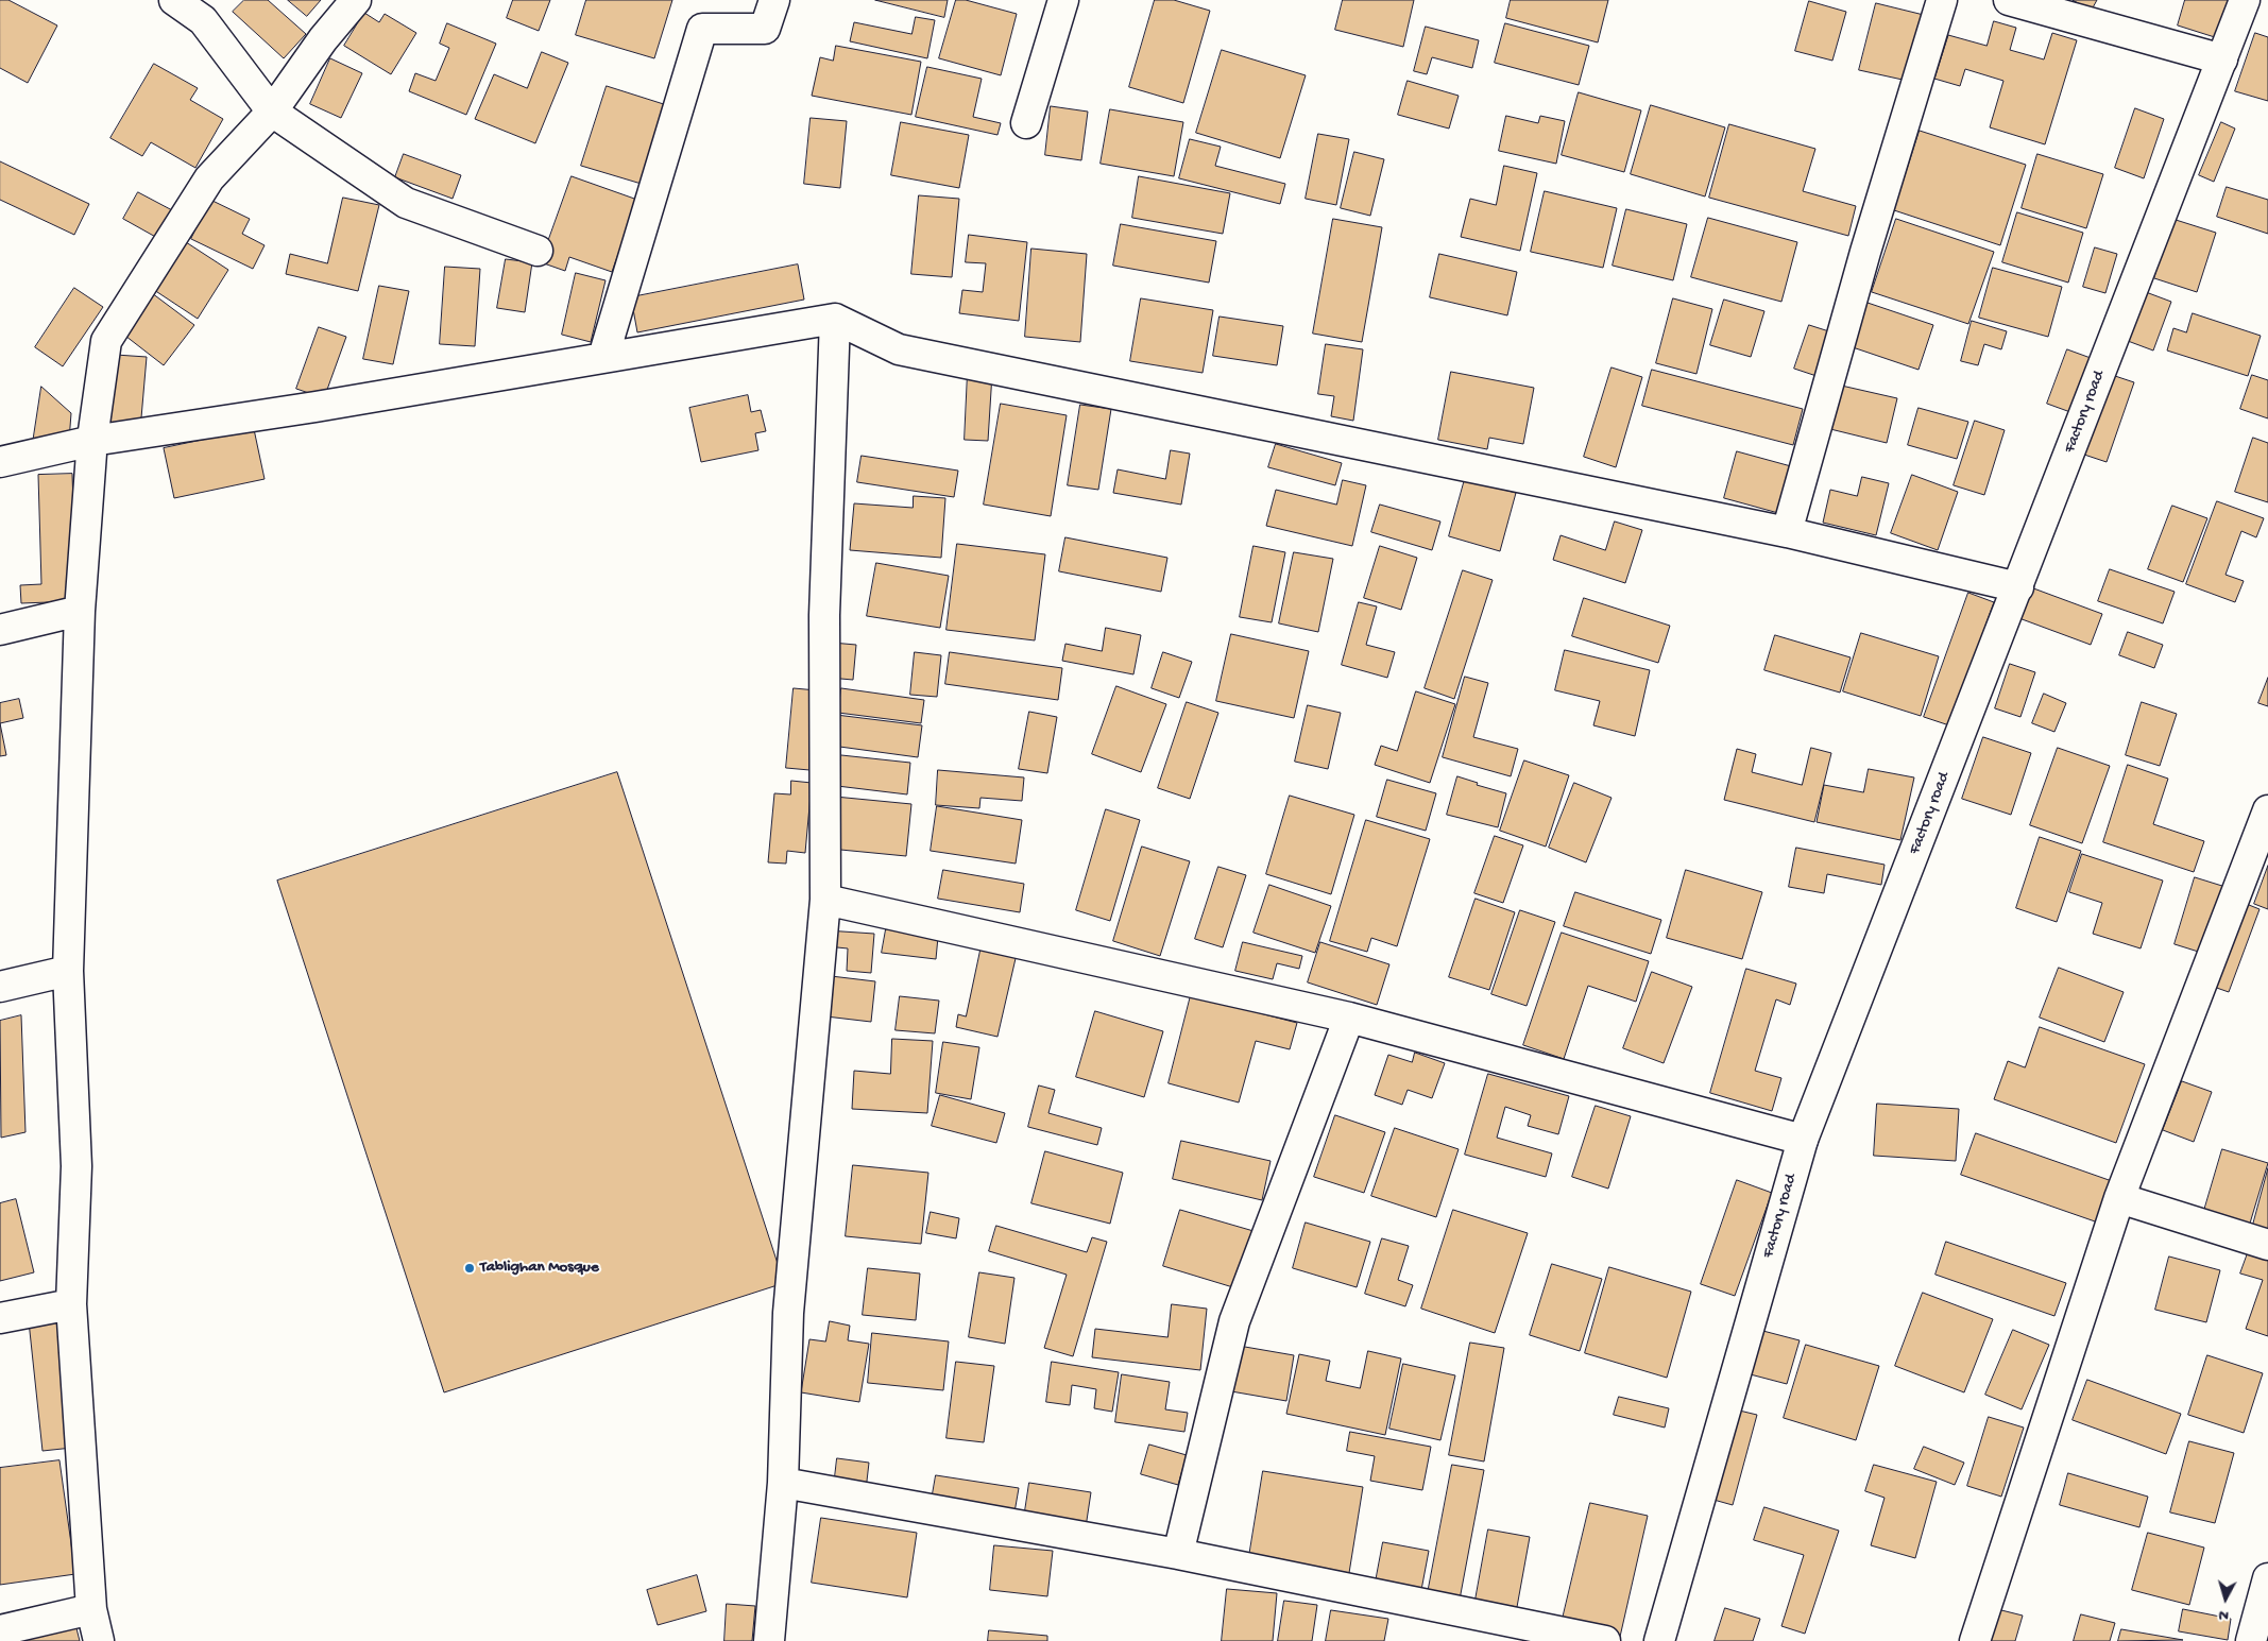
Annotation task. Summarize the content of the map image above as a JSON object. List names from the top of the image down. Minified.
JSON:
{"streets":{"street":["Factory road"]},"places":["Tablighan Mosque"],"north":"bottom"}
